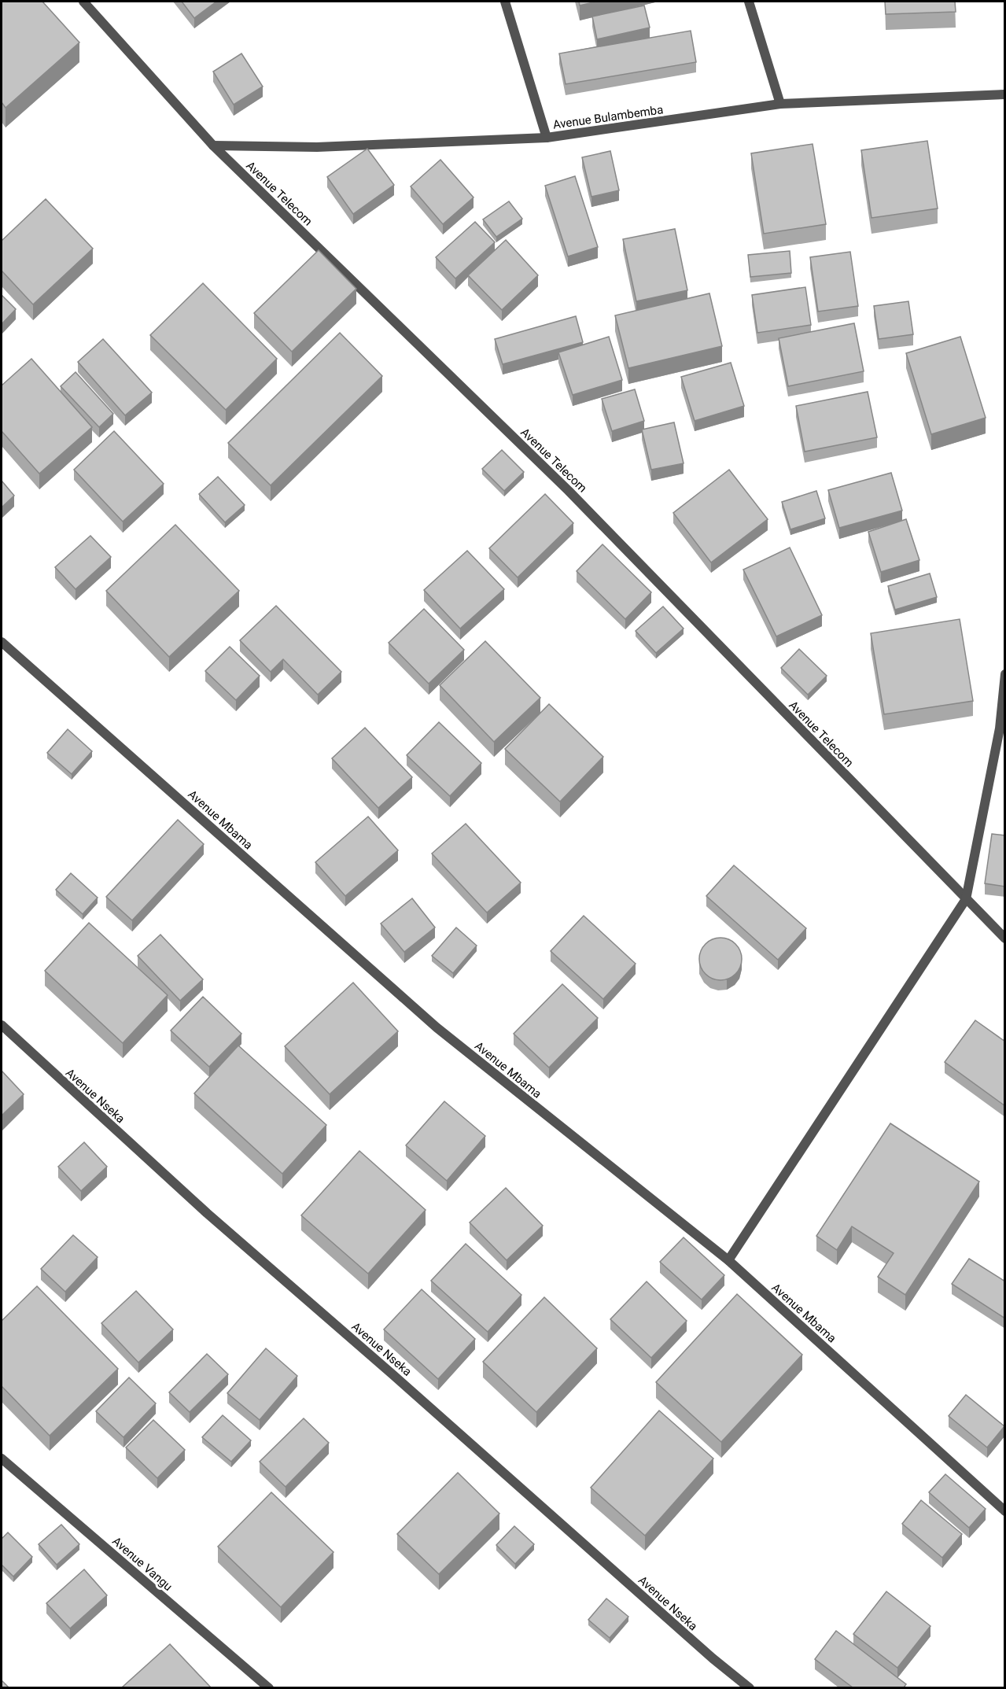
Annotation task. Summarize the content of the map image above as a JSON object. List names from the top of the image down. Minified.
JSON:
{"streets":{"street":["Avenue Bulambemba","Avenue Telecom","Avenue Mbama","Avenue Nseka","Avenue Vangu"]},"crossings":[["Avenue Bulambemba","Avenue Telecom"]]}
